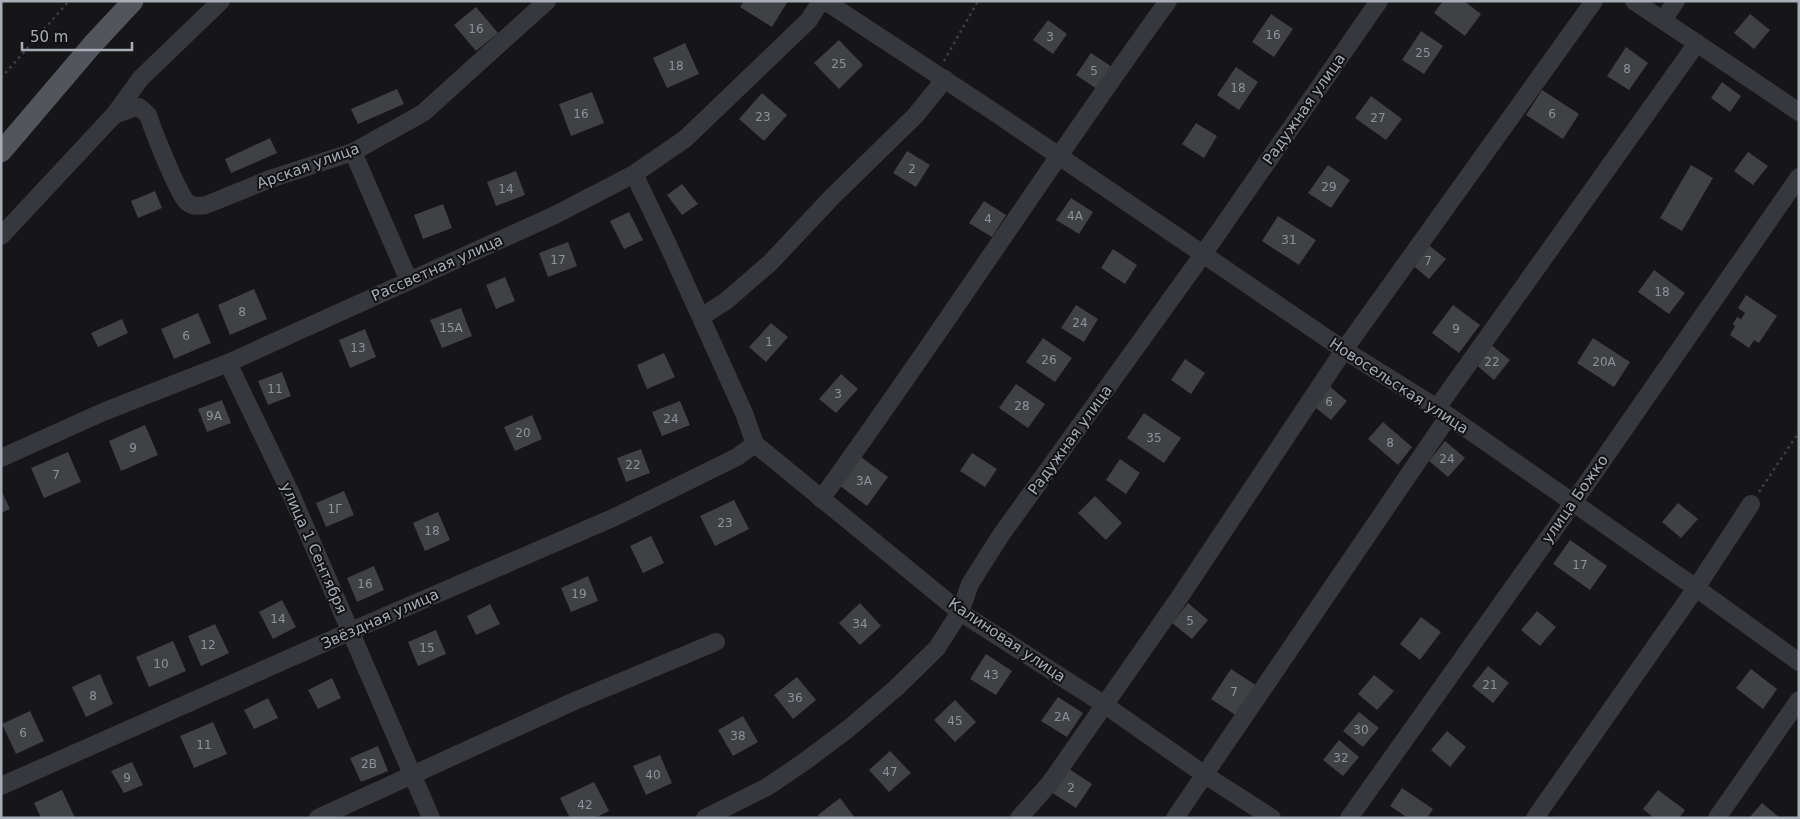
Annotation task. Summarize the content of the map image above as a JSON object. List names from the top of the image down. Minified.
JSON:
{"streets":{"street":["Радужная улица","Арская улица","Рассветная улица","Новосельская улица","улица Божко","улица 1 Сентября","Звёздная улица","Калиновая улица"]},"crossings":[["Радужная улица","Новосельская улица"],["Радужная улица","Калиновая улица"],["Рассветная улица","улица 1 Сентября"],["Новосельская улица","улица Божко"],["улица 1 Сентября","Звёздная улица"],["Звёздная улица","Калиновая улица"]],"house_numbers":["16","16","3","25","25","18","8","5","18","16","6","23","27","2","29","14","4А","4","31","17","7","18","8","24","15А","9","6","1","13","26","22","20А","11","3","6","28","9А","24","20","35","8","9","24","22","7","3А","1Г","23","18","17","16","19","14","5","34","12","15","10","43","21","7","8","36","2А","45","30","6","38","11","32","2В","47","40","9","2","42"],"scale_bar":"50 m"}
